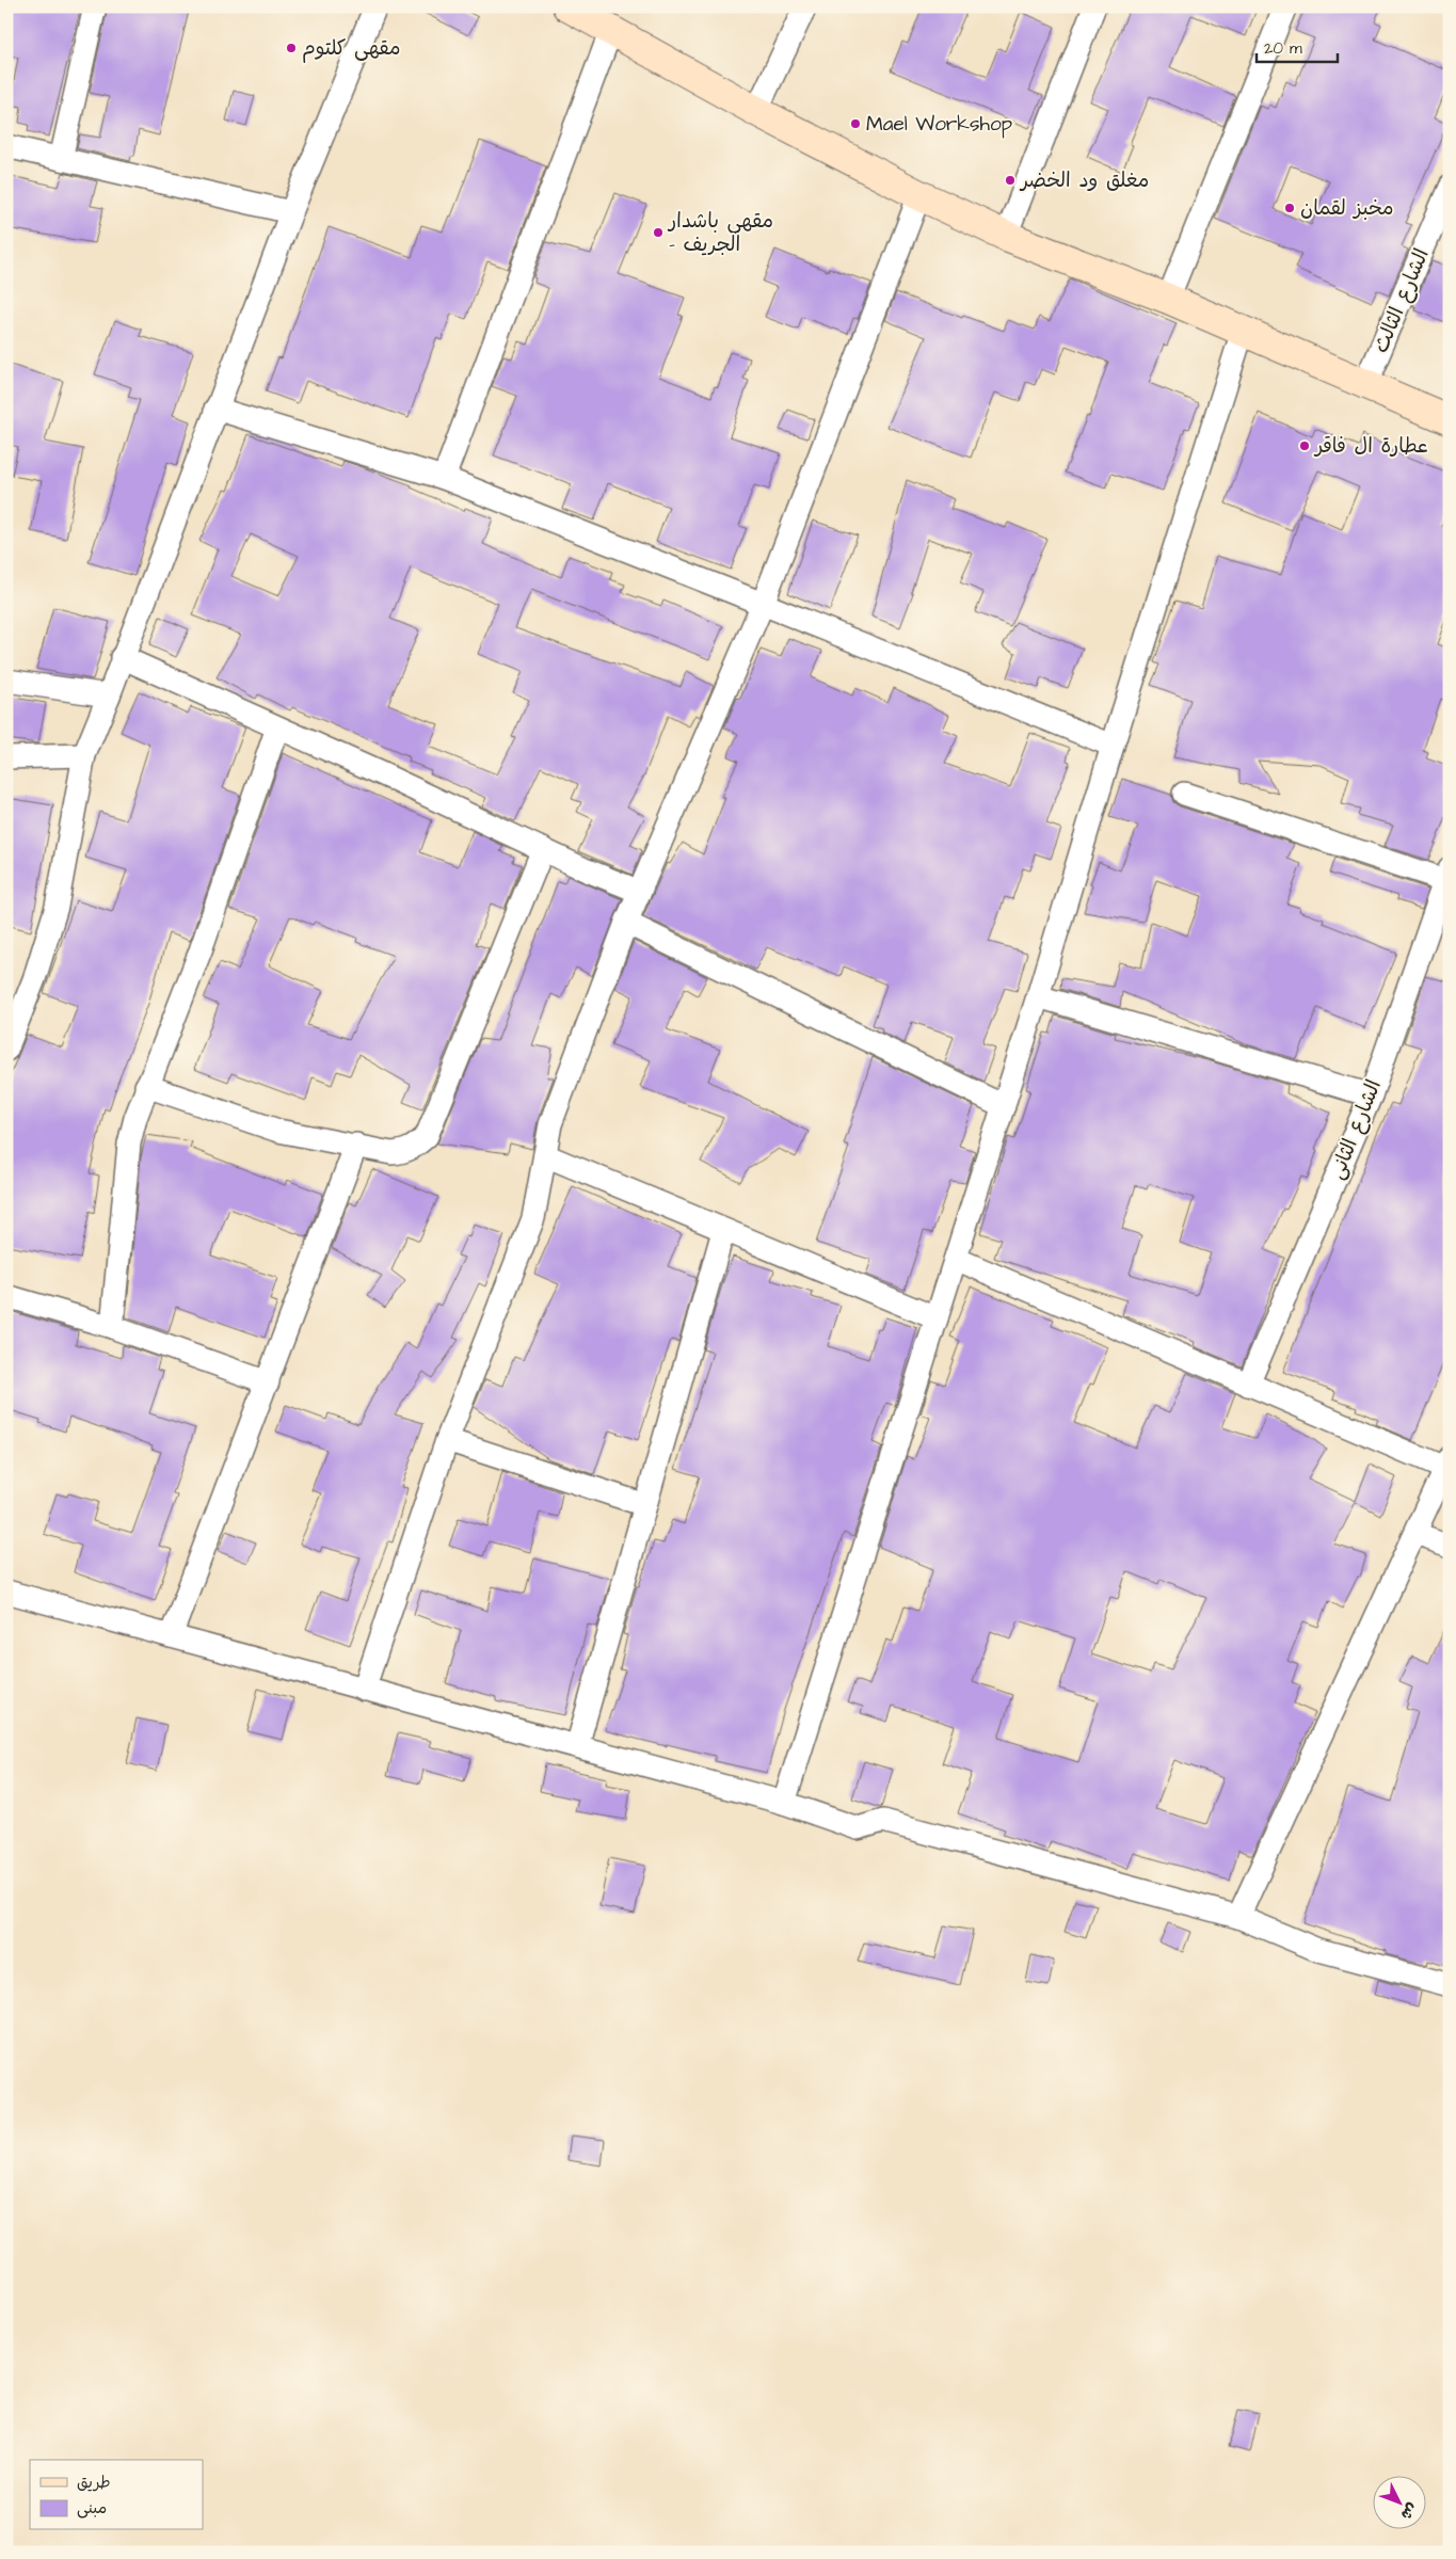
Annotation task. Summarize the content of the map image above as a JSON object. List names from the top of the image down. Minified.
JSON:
{"streets":{"street":["الشارع الثالث","الشارع الثانى"]},"places":["مقهى كلتوم","Mael Workshop","مغلق ود الخضر","مخبز لقمان","مقهى باشدار - الجريف","عطارة ال فاقر"],"legend":["طريق","مبنى"],"scale_bar":"20 m","north":"bottom right"}
